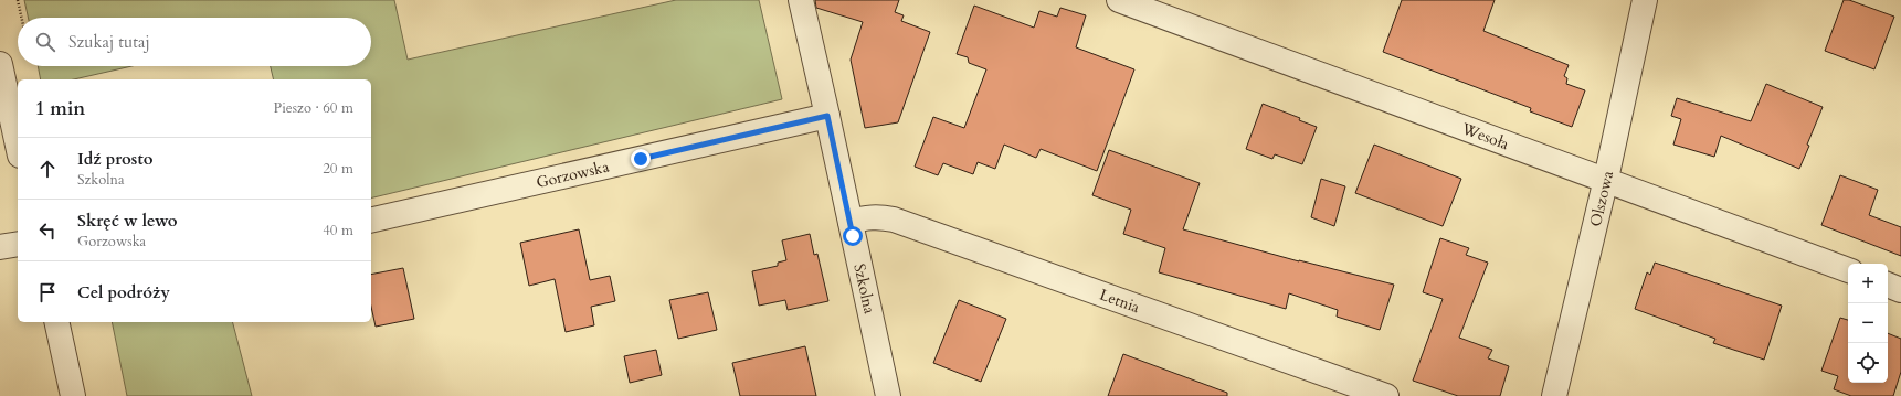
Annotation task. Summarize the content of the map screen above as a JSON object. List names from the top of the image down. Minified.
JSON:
{"streets":{"street":["Wesoła","Gorzowska","Olszowa","Szkolna","Letnia"]},"crossings":[["Wesoła","Olszowa"],["Gorzowska","Szkolna"],["Szkolna","Letnia"]],"page":{"search":"Szukaj tutaj","heading":["1 min","Pieszo · 60 m"],"list":[["Idź prosto","Szkolna","20 m"],["Skręć w lewo","Gorzowska","40 m"],"Cel podróży"],"map_buttons":["+","−"]}}
